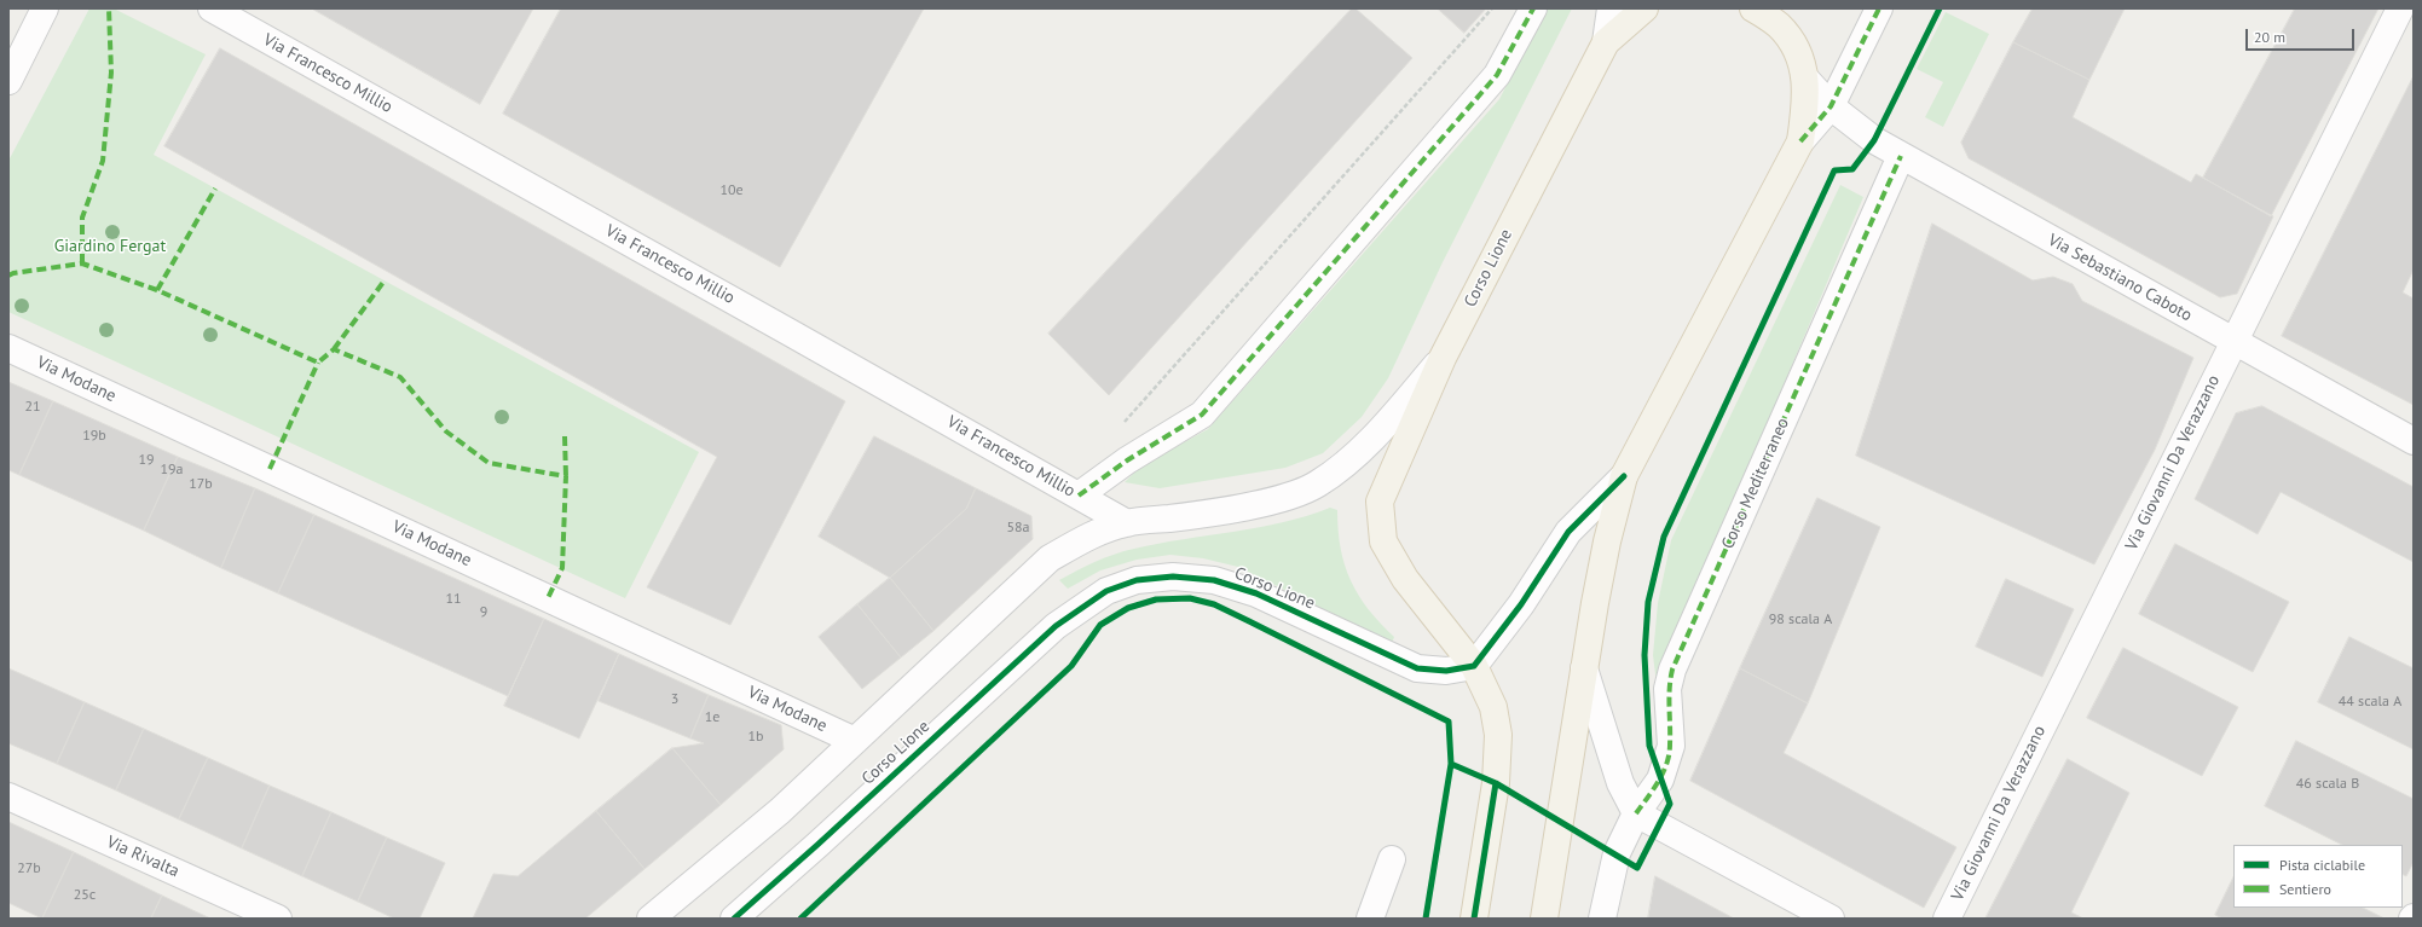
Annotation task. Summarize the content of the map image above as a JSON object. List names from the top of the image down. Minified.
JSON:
{"streets":{"main road":["Corso Lione"],"street":["Via Francesco Millio","Via Sebastiano Caboto","Via Modane","Via Giovanni Da Verazzano","Corso Mediterraneo","Via Rivalta"]},"crossings":[["Via Francesco Millio","Corso Lione"],["Corso Lione","Via Modane"],["Via Sebastiano Caboto","Via Giovanni Da Verazzano"],["Via Sebastiano Caboto","Corso Mediterraneo"]],"parks":["Giardino Fergat"],"house_numbers":["10e","21","19b","19","19a","17b","58a","11","9","98 scala A","3","44 scala A","1e","1b","46 scala B","27b","25c"],"legend":["Pista ciclabile","Sentiero"],"scale_bar":"20 m"}
